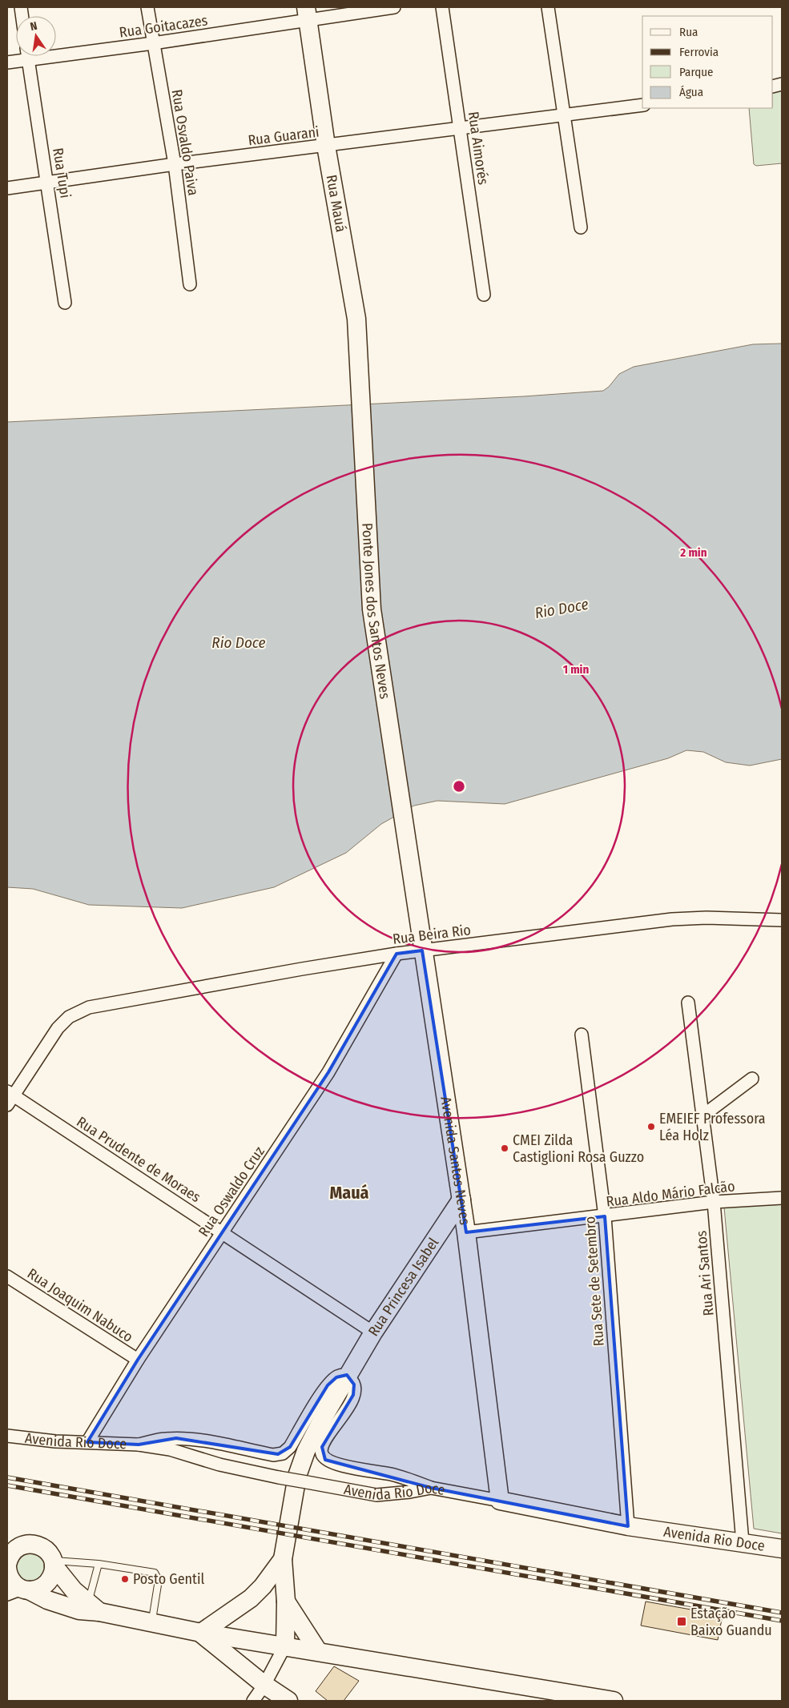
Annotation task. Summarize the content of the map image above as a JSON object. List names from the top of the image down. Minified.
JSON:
{"streets":{"street":["Rua Goitacazes","Rua Guarani","Rua Osvaldo Paiva","Rua Aimorés","Rua Tupi","Rua Mauá","Ponte Jones dos Santos Neves","Rua Beira Rio","Rua Prudente de Moraes","Avenida Santos Neves","Rua Oswaldo Cruz","Rua Aldo Mário Falcão","Rua Ari Santos","Rua Sete de Setembro","Rua Princesa Isabel","Rua Joaquim Nabuco","Avenida Rio Doce"]},"crossings":[["Rua Goitacazes","Rua Osvaldo Paiva"],["Rua Goitacazes","Rua Mauá"],["Rua Guarani","Rua Osvaldo Paiva"],["Rua Guarani","Rua Aimorés"],["Rua Guarani","Rua Tupi"],["Rua Guarani","Rua Mauá"],["Rua Mauá","Ponte Jones dos Santos Neves"],["Ponte Jones dos Santos Neves","Avenida Santos Neves"],["Rua Beira Rio","Rua Prudente de Moraes"],["Rua Beira Rio","Avenida Santos Neves"],["Rua Beira Rio","Rua Oswaldo Cruz"],["Rua Prudente de Moraes","Rua Oswaldo Cruz"],["Rua Prudente de Moraes","Rua Princesa Isabel"],["Avenida Santos Neves","Rua Aldo Mário Falcão"],["Avenida Santos Neves","Rua Princesa Isabel"],["Avenida Santos Neves","Avenida Rio Doce"],["Rua Oswaldo Cruz","Rua Joaquim Nabuco"],["Rua Oswaldo Cruz","Avenida Rio Doce"],["Rua Aldo Mário Falcão","Rua Ari Santos"],["Rua Aldo Mário Falcão","Rua Sete de Setembro"],["Rua Ari Santos","Avenida Rio Doce"],["Rua Sete de Setembro","Avenida Rio Doce"]],"districts":["Mauá"],"water":["Rio Doce"],"places":{"other":["EMEIEF Professora Léa Holz","CMEI Zilda Castiglioni Rosa Guzzo","Posto Gentil"],"transit":["Estação Baixo Guandu"]},"legend":["Rua","Ferrovia","Parque","Água"],"north":"top","rings":["2 min","1 min"]}
